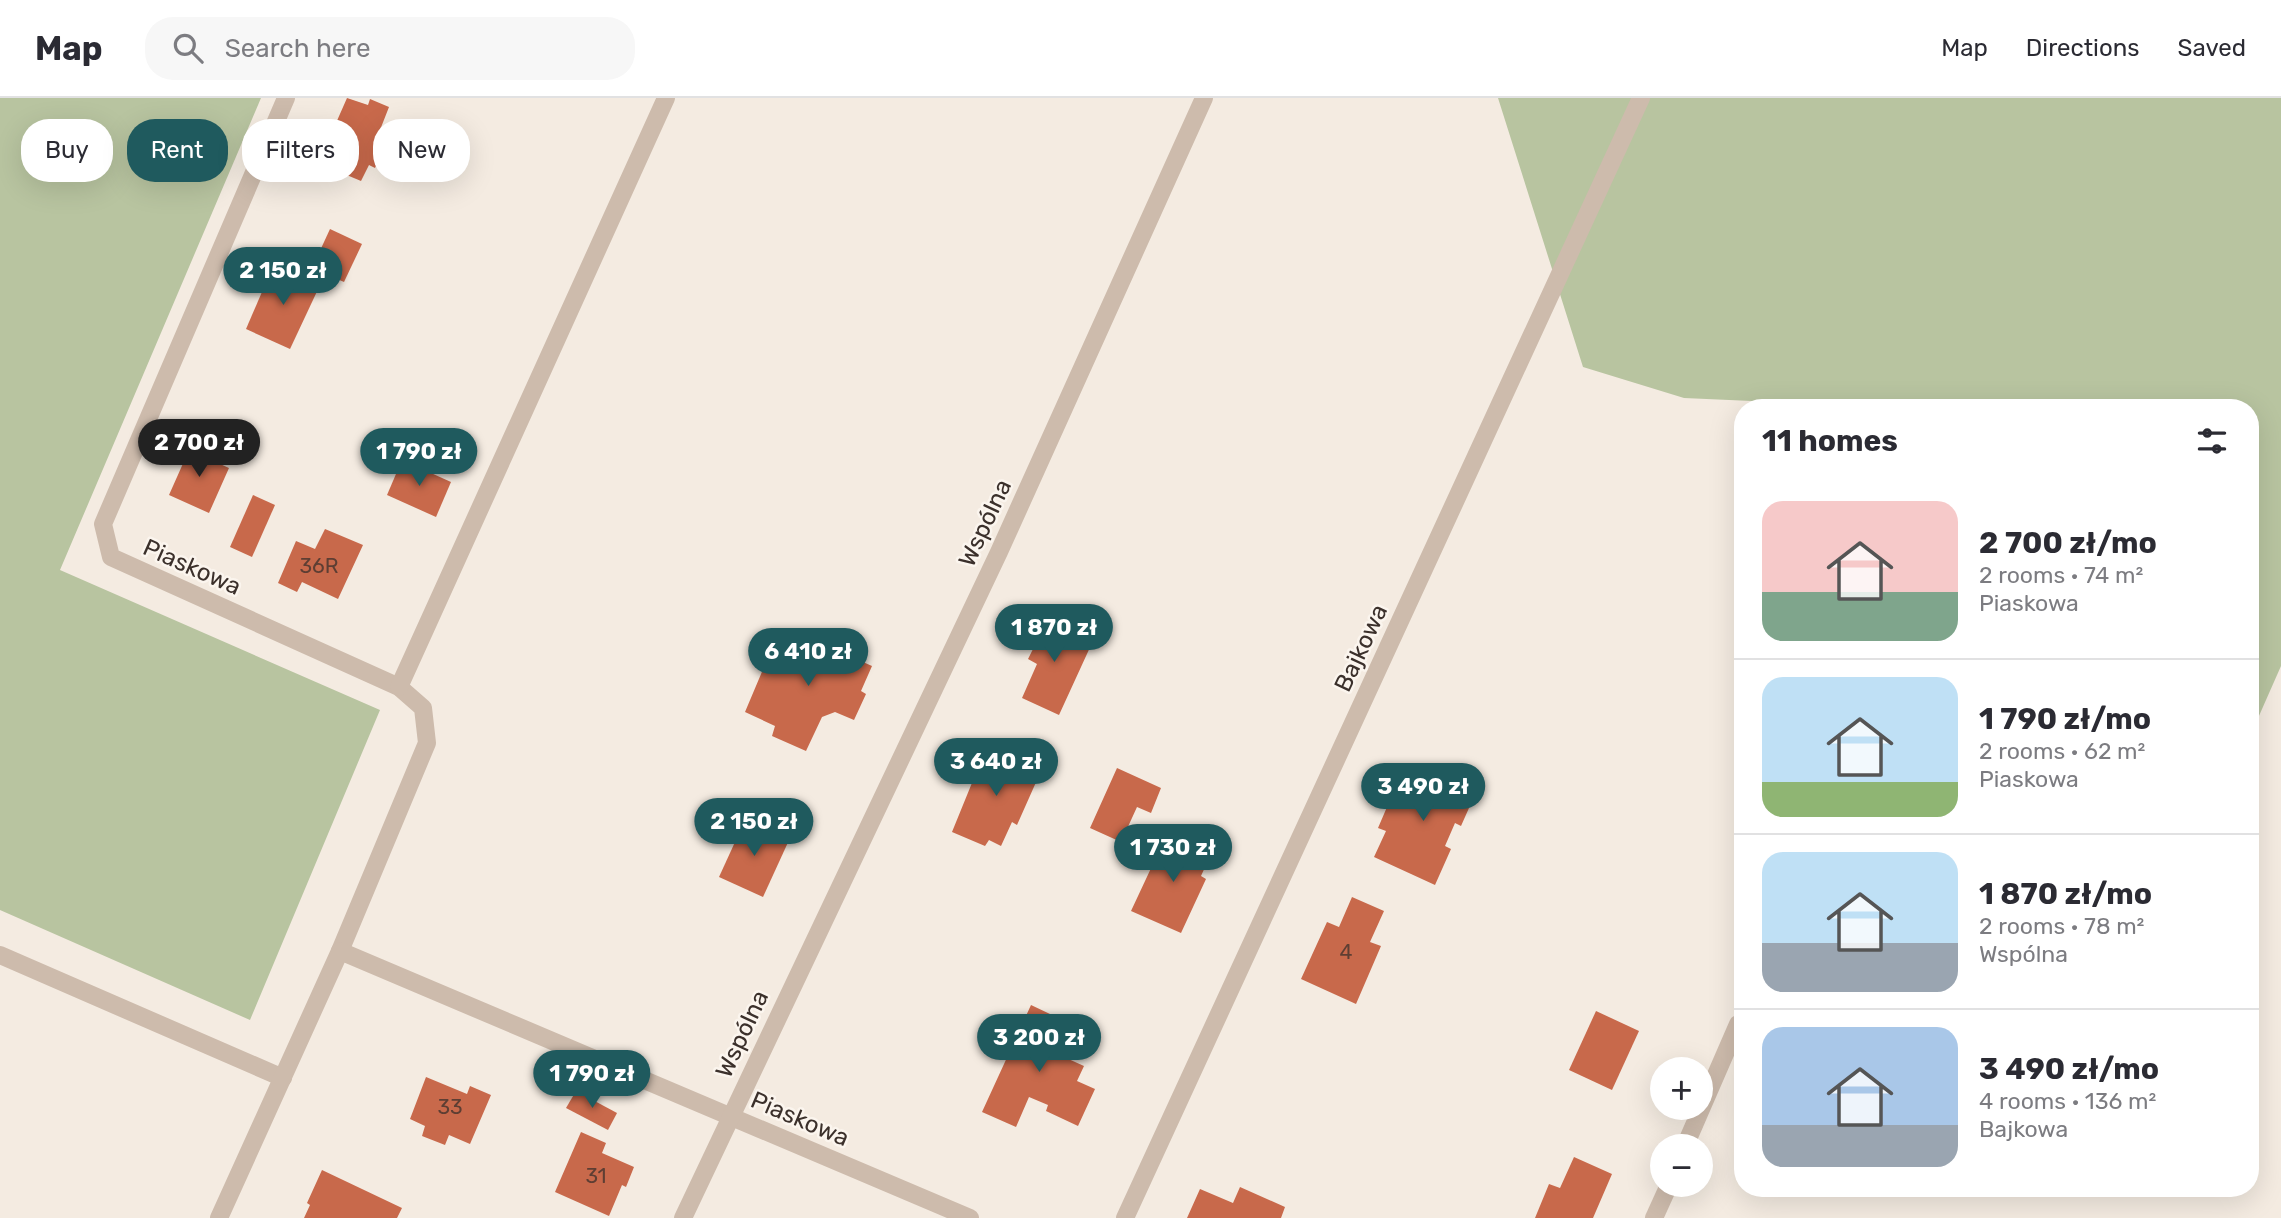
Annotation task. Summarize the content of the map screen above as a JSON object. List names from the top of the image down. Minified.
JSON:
{"streets":{"street":["Wspólna","Piaskowa","Bajkowa"]},"crossings":[["Wspólna","Piaskowa"]],"house_numbers":["36R","4","33","31"],"page":{"header":"Map","search":"Search here","nav":["Map","Directions","Saved"],"chip":["Buy","Rent","Filters","New"],"price":["2 150 zł","2 700 zł","1 790 zł","1 870 zł","6 410 zł","3 640 zł","3 490 zł","2 150 zł","1 730 zł","3 200 zł","1 790 zł"],"heading":"11 homes","list":[{"name":"2 700 zł/mo","note":"2 rooms · 74 m² · Piaskowa"},{"name":"1 790 zł/mo","note":"2 rooms · 62 m² · Piaskowa"},{"name":"1 870 zł/mo","note":"2 rooms · 78 m² · Wspólna"},{"name":"3 490 zł/mo","note":"4 rooms · 136 m² · Bajkowa"}],"map_buttons":["+","−"]}}
